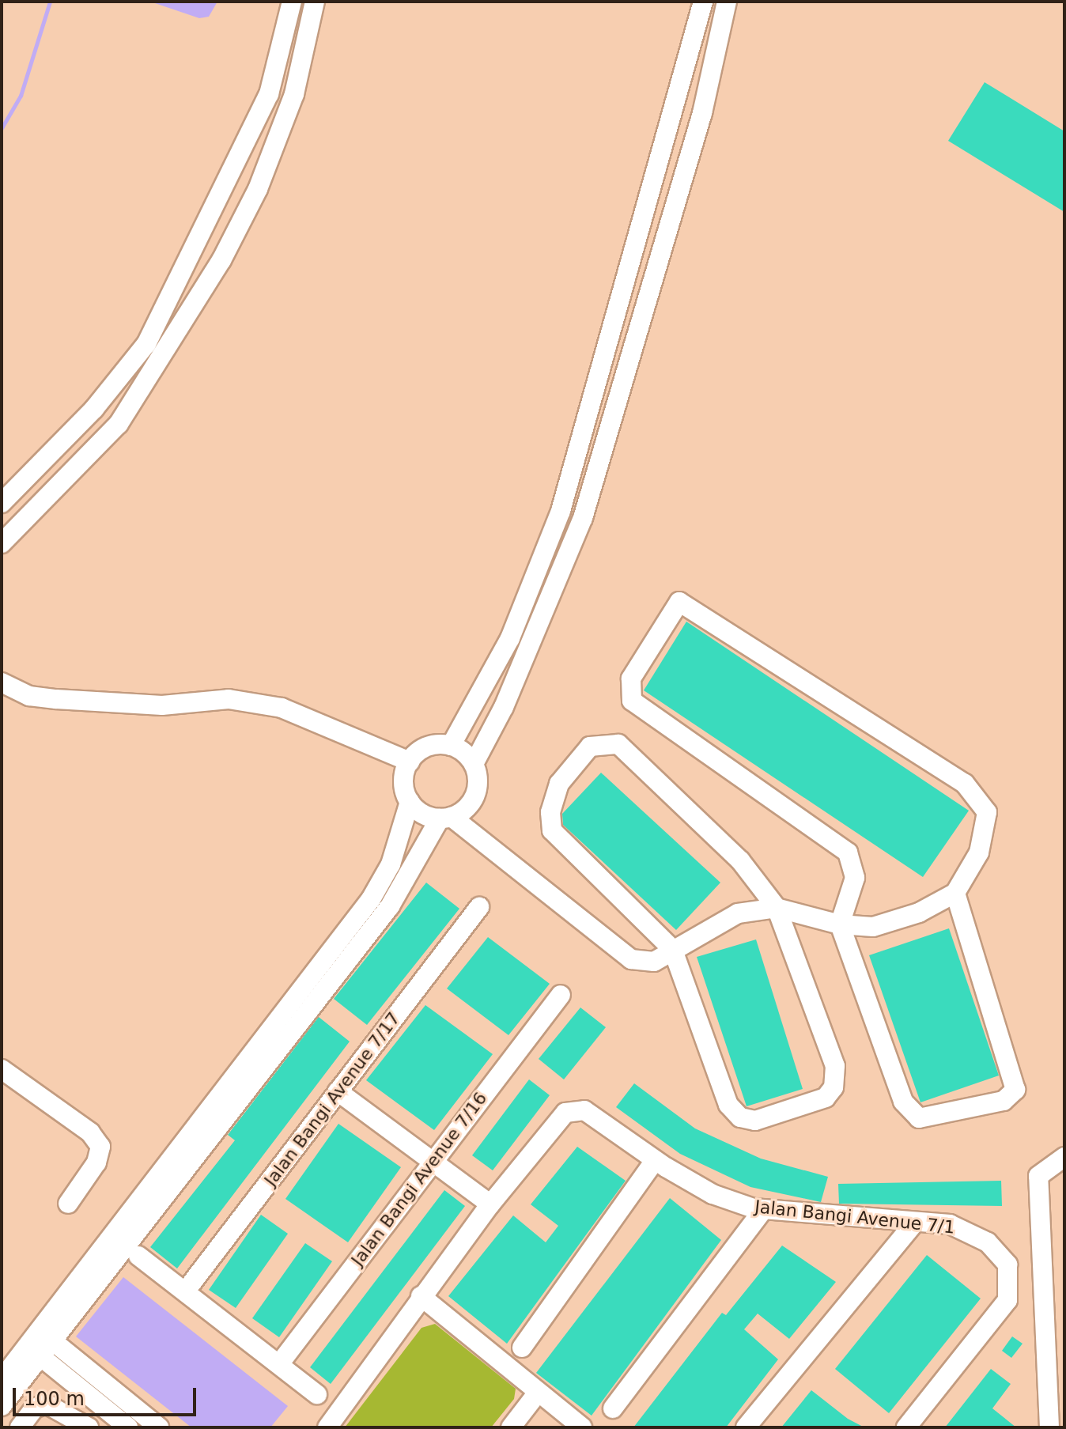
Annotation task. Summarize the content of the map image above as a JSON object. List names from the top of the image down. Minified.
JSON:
{"streets":{"street":["Jalan Bangi Avenue 7/17","Jalan Bangi Avenue 7/16","Jalan Bangi Avenue 7/1"]},"scale_bar":"100 m"}
